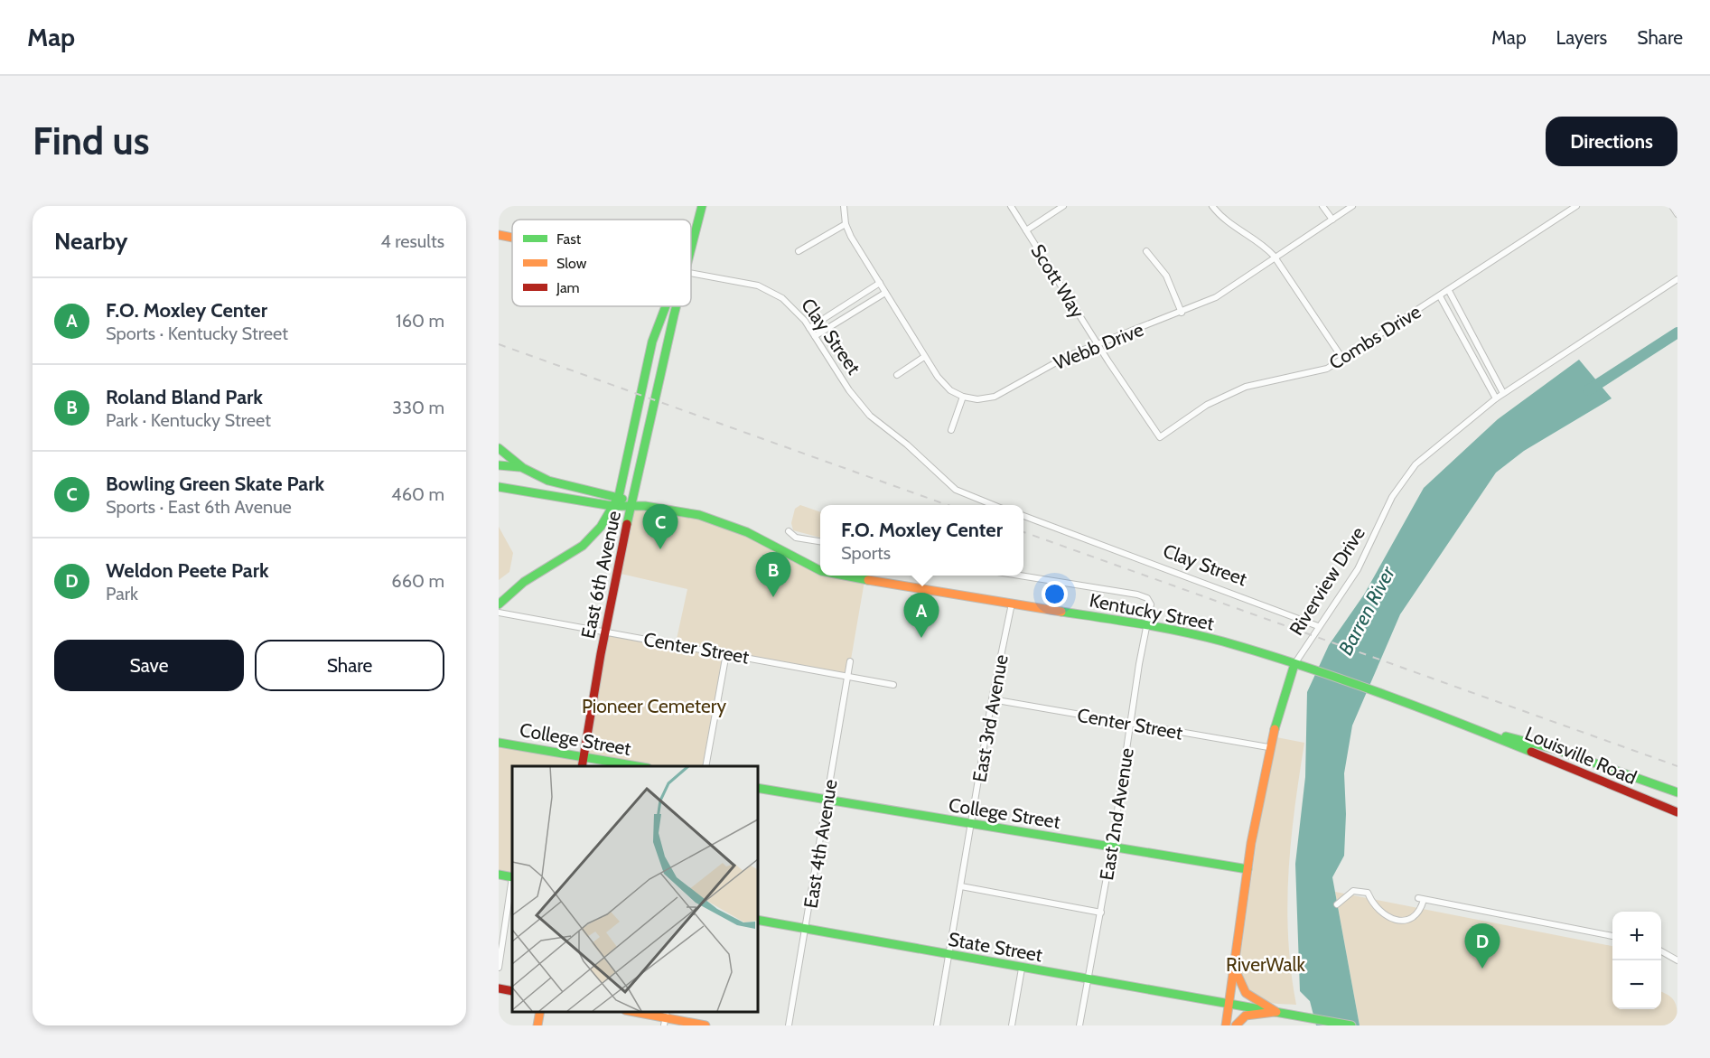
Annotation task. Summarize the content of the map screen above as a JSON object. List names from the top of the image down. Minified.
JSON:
{"streets":{"main road":["Clay Street","East 6th Avenue","Riverview Drive","Kentucky Street","College Street","Louisville Road","State Street"],"street":["Scott Way","Combs Drive","Webb Drive","Center Street","East 3rd Avenue","East 2nd Avenue","East 4th Avenue"]},"crossings":[["Scott Way","Combs Drive"],["Scott Way","Webb Drive"],["Clay Street","Riverview Drive"],["East 6th Avenue","Kentucky Street"],["East 6th Avenue","Center Street"],["East 6th Avenue","College Street"],["Riverview Drive","Kentucky Street"],["Riverview Drive","Center Street"],["Riverview Drive","College Street"],["Riverview Drive","Louisville Road"],["Riverview Drive","State Street"],["Kentucky Street","East 3rd Avenue"],["Kentucky Street","Louisville Road"],["Kentucky Street","East 2nd Avenue"],["Center Street","East 3rd Avenue"],["Center Street","East 2nd Avenue"],["Center Street","East 4th Avenue"],["East 3rd Avenue","College Street"],["East 3rd Avenue","State Street"],["College Street","East 2nd Avenue"],["College Street","East 4th Avenue"],["East 2nd Avenue","State Street"],["East 4th Avenue","State Street"]],"water":["Barren River"],"parks":["Pioneer Cemetery","RiverWalk"],"legend":["Fast","Slow","Jam"],"page":{"header":"Map","nav":["Map","Layers","Share"],"buttons":["Directions",["Save","Share"]],"title":"Find us","heading":["Nearby","4 results"],"list":[{"mark":"A","name":"F.O. Moxley Center","note":"Sports · Kentucky Street","value":"160 m"},{"mark":"B","name":"Roland Bland Park","note":"Park · Kentucky Street","value":"330 m"},{"mark":"C","name":"Bowling Green Skate Park","note":"Sports · East 6th Avenue","value":"460 m"},{"mark":"D","name":"Weldon Peete Park","note":"Park","value":"660 m"}],"pins":["C","B","A","D"],"popup":["F.O. Moxley Center","Sports"],"map_buttons":["+","−"]}}
